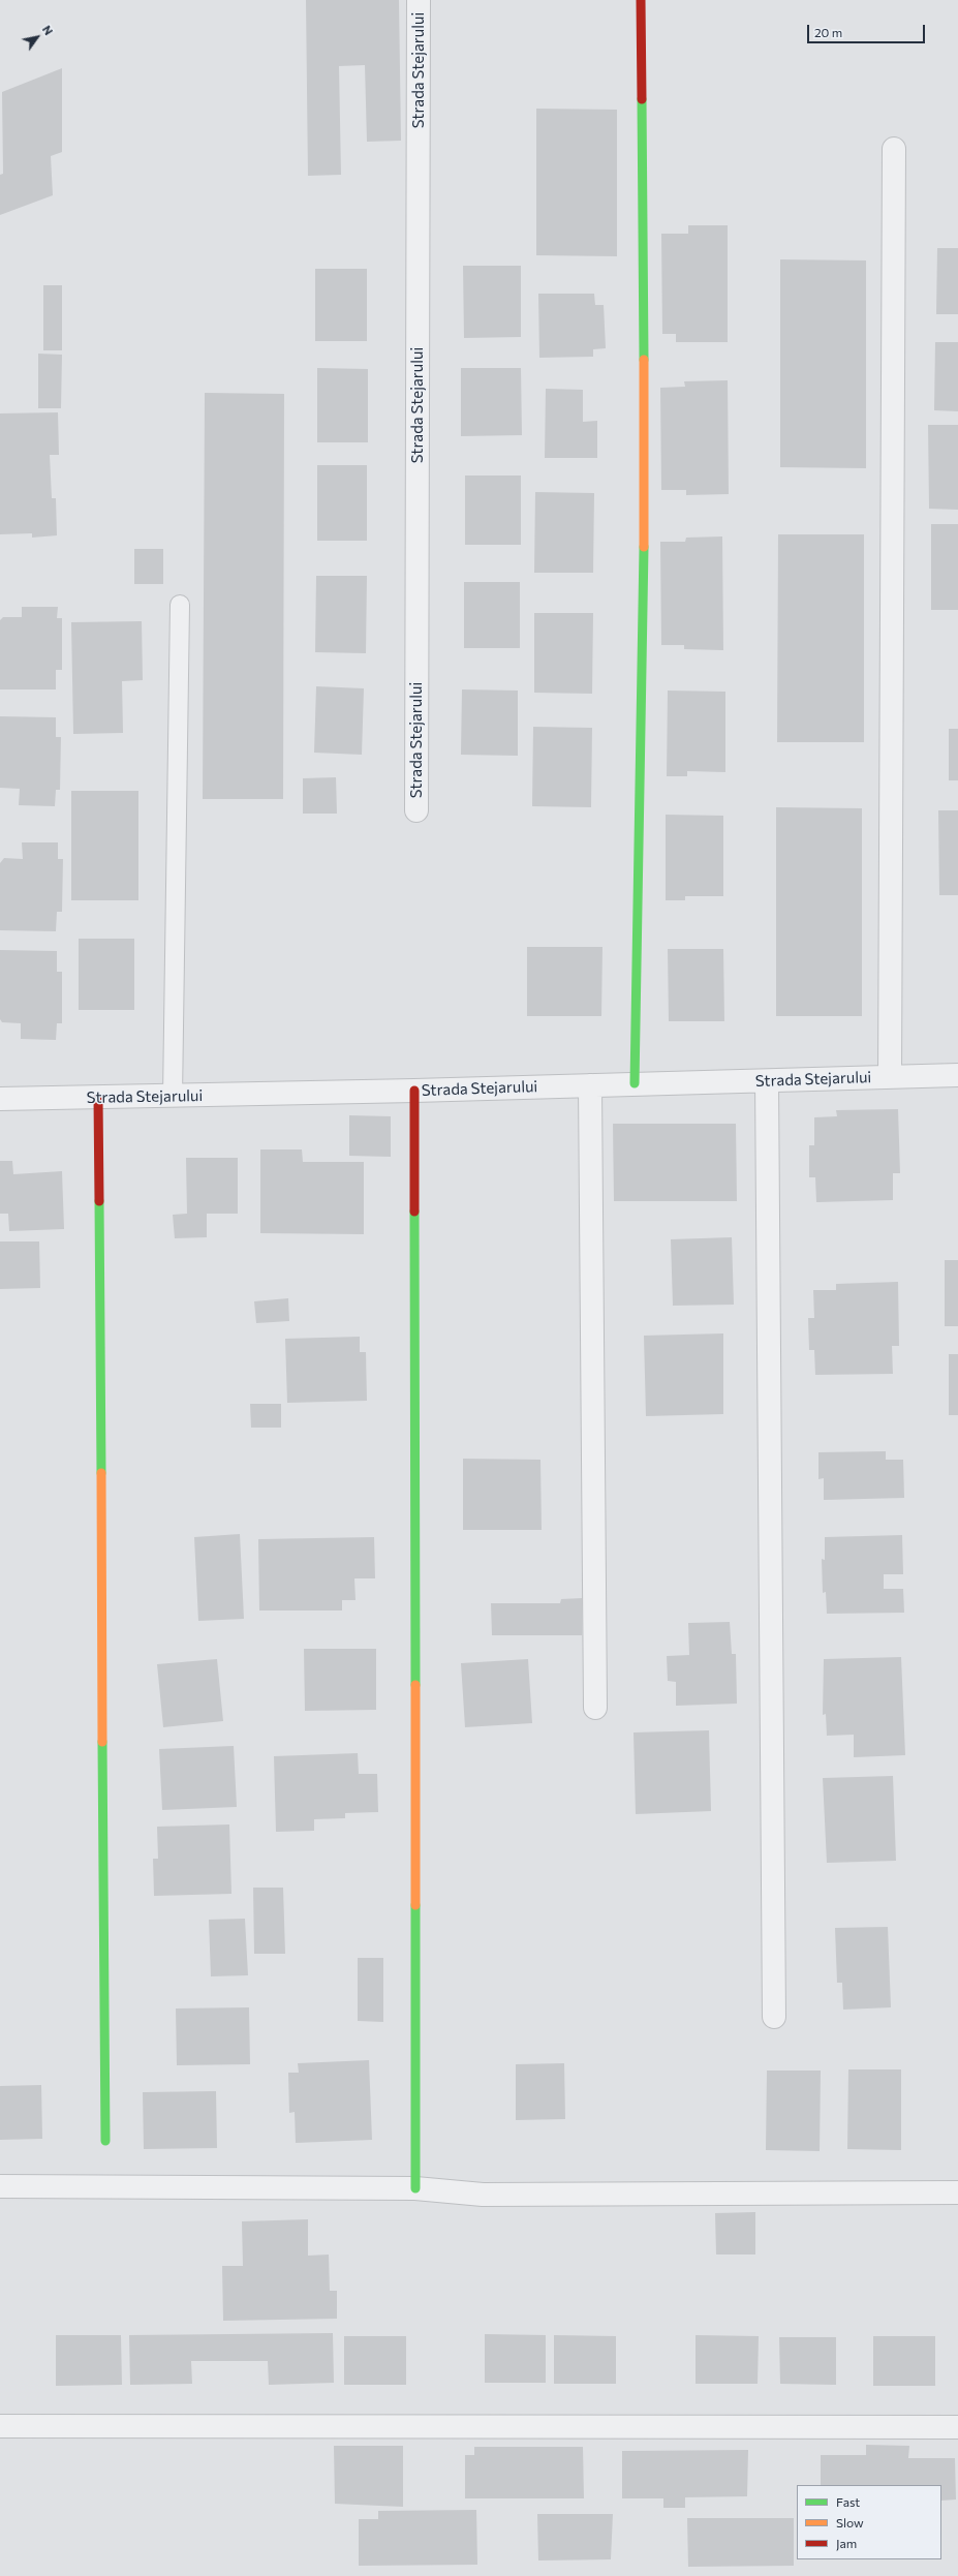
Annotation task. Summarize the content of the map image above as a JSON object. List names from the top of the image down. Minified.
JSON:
{"streets":{"street":["Strada Stejarului"]},"legend":["Fast","Slow","Jam"],"scale_bar":"20 m","north":"top right"}
